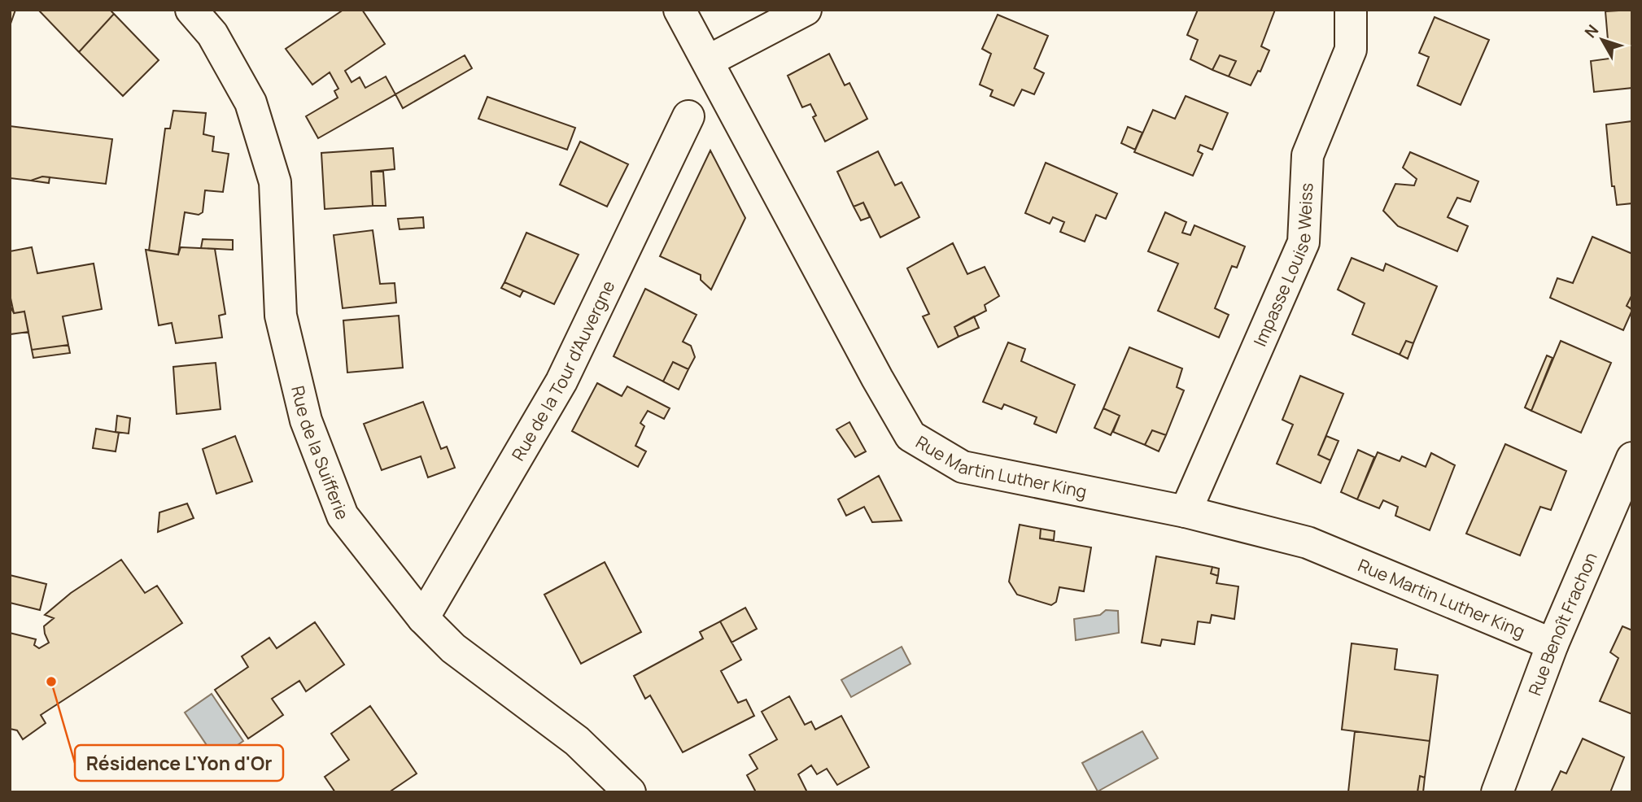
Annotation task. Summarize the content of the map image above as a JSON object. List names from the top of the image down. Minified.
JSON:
{"streets":{"street":["Impasse Louise Weiss","Rue de la Tour d'Auvergne","Rue de la Suifferie","Rue Martin Luther King","Rue Benoît Frachon"]},"crossings":[["Impasse Louise Weiss","Rue Martin Luther King"],["Rue de la Tour d'Auvergne","Rue de la Suifferie"],["Rue Martin Luther King","Rue Benoît Frachon"]],"places":["Résidence L'Yon d'Or"],"north":"top left"}
